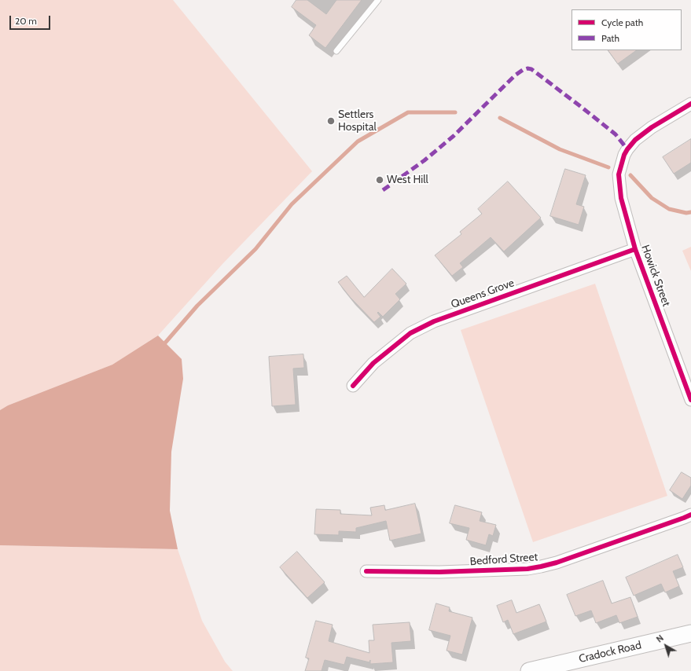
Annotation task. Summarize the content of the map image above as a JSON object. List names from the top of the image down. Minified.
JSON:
{"streets":{"main road":["Cradock Road"],"street":["Howick Street","Queens Grove","Bedford Street"]},"crossings":[["Howick Street","Queens Grove"]],"places":["Settlers Hospital","West Hill"],"legend":["Cycle path","Path"],"scale_bar":"20 m","north":"top left"}
